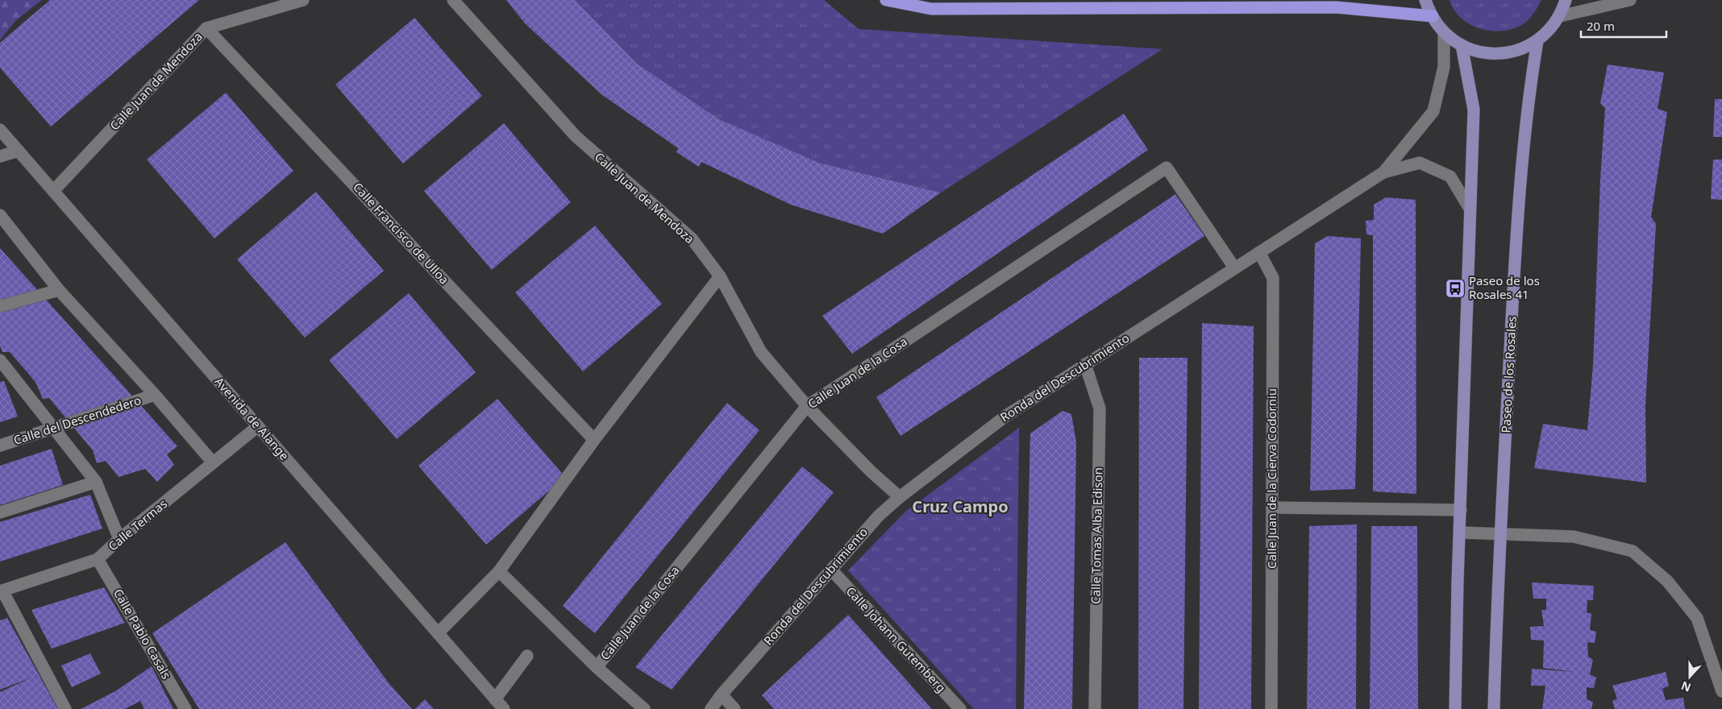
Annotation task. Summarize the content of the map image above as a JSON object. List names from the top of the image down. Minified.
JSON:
{"streets":{"main road":["Paseo de los Rosales"],"street":["Calle Juan de Mendoza","Calle Francisco de Ulloa","Calle Juan de la Cosa","Ronda del Descubrimiento","Avenida de Alange","Calle del Descendedero","Calle Juan de la Cierva Codorniu","Calle Termas","Calle Tomas Alba Edison","Calle Pablo Casals","Calle Johann Gutemberg"]},"crossings":[["Calle Juan de Mendoza","Calle Francisco de Ulloa"],["Calle Juan de Mendoza","Calle Juan de la Cosa"],["Calle Juan de Mendoza","Ronda del Descubrimiento"],["Calle Juan de Mendoza","Avenida de Alange"],["Calle Juan de la Cosa","Ronda del Descubrimiento"],["Ronda del Descubrimiento","Calle Juan de la Cierva Codorniu"],["Ronda del Descubrimiento","Calle Tomas Alba Edison"],["Ronda del Descubrimiento","Calle Johann Gutemberg"],["Avenida de Alange","Calle Termas"],["Calle Termas","Calle Pablo Casals"]],"districts":["Cruz Campo"],"places":{"bus stop":["Paseo de los Rosales 41"]},"scale_bar":"20 m","north":"bottom"}
